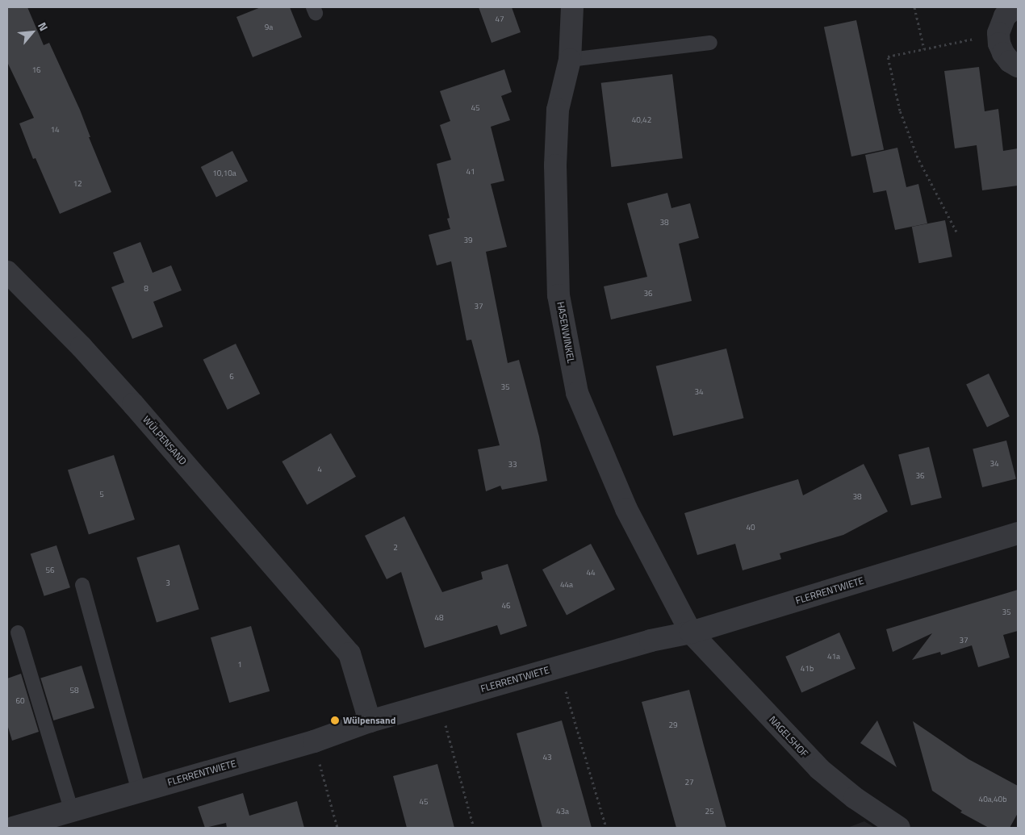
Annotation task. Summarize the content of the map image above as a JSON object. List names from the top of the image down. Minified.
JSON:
{"streets":{"street":["HASENWINKEL","WÜLPENSAND","FLERRENTWIETE","NAGELSHOF"]},"crossings":[["HASENWINKEL","FLERRENTWIETE"],["HASENWINKEL","NAGELSHOF"],["WÜLPENSAND","FLERRENTWIETE"],["FLERRENTWIETE","NAGELSHOF"]],"places":["Wülpensand"],"house_numbers":["47","9a","16","45","40,42","14","41","10,10a","12","38","39","8","36","37","6","35","34","34","33","4","36","5","38","40","2","56","44","3","44a","46","35","48","37","41a","1","41b","58","60","29","43","27","40a,40b","45","43a","25"],"north":"top right"}
